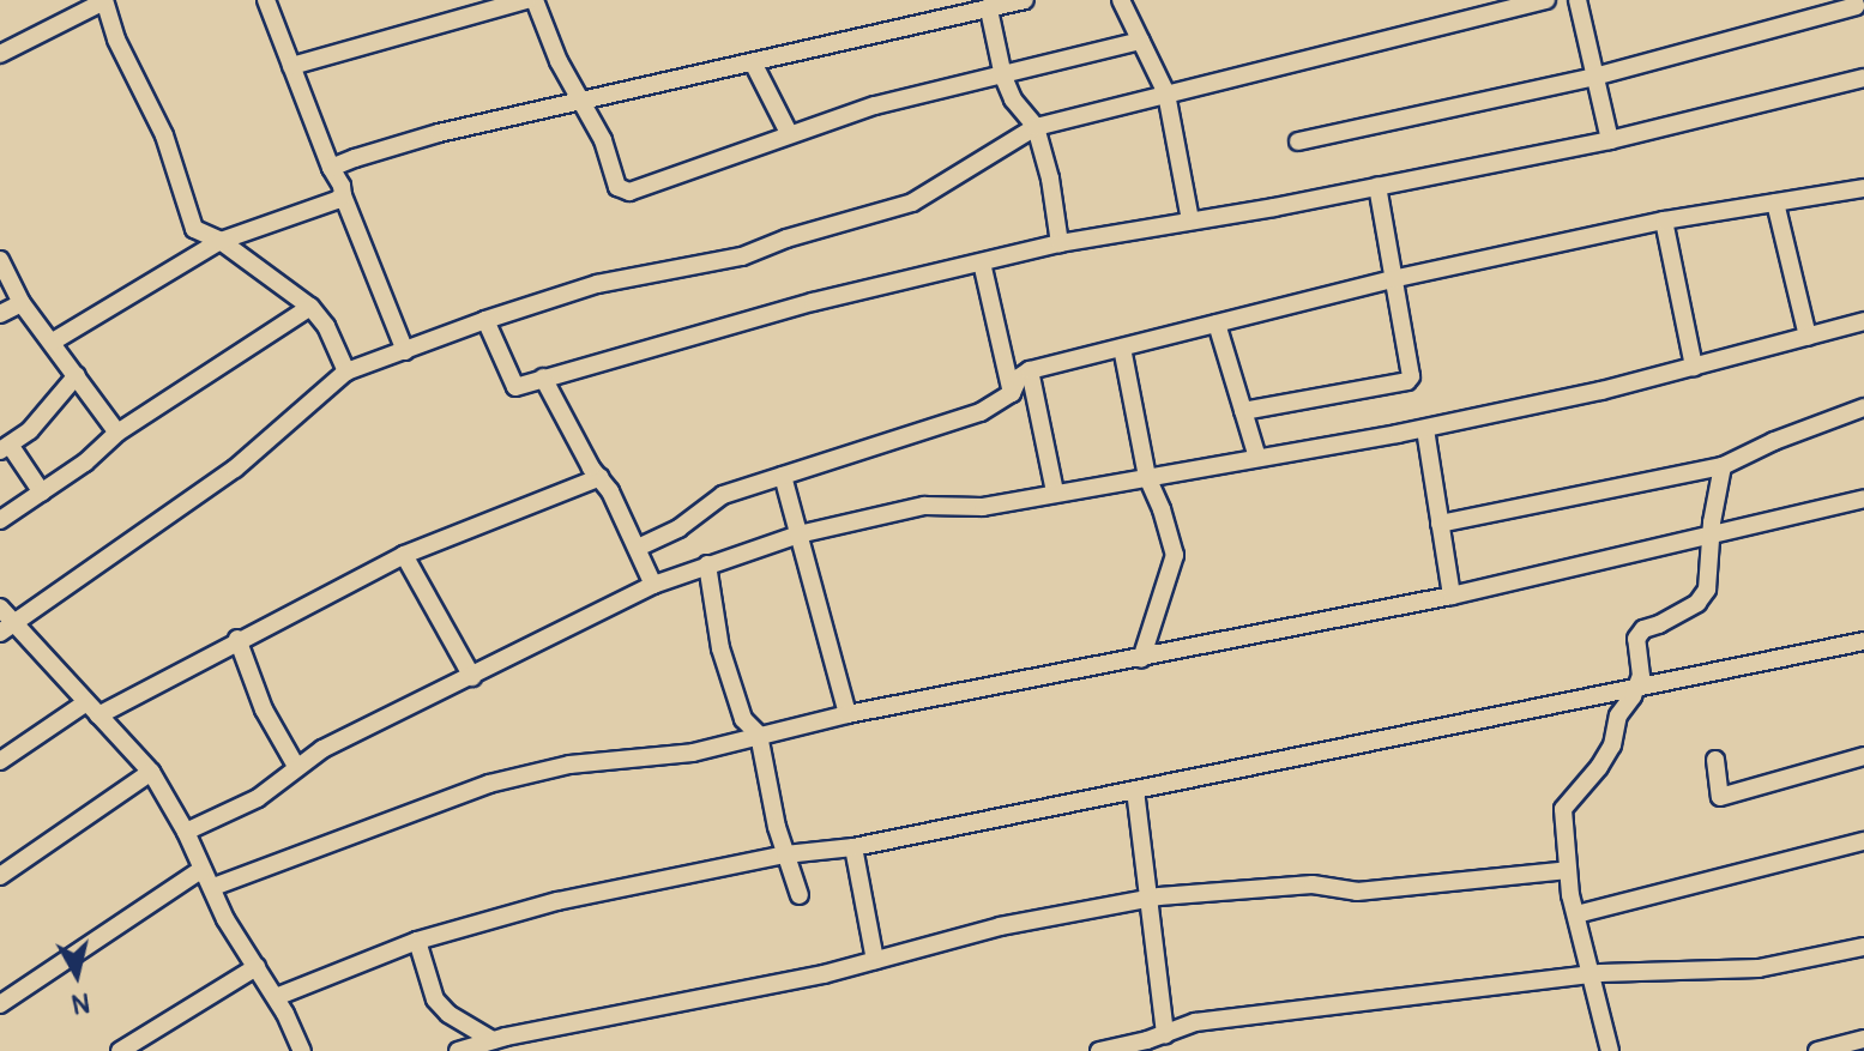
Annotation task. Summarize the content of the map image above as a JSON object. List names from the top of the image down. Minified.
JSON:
{"north":"bottom"}
